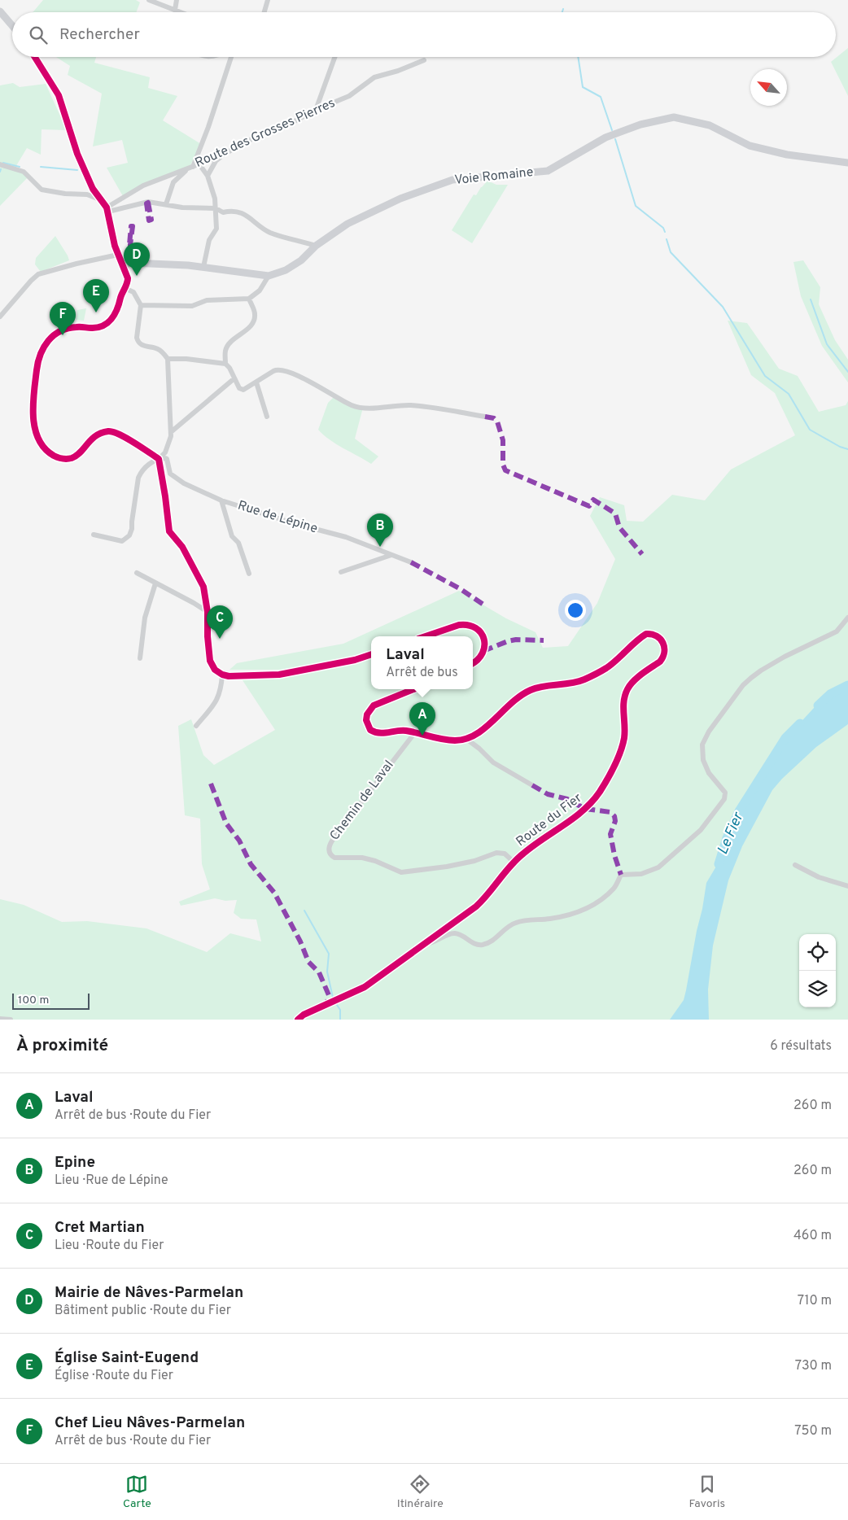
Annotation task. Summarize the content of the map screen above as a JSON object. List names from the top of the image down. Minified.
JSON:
{"streets":{"main road":["Voie Romaine","Route du Fier"],"street":["Route des Grosses Pierres","Rue de Lépine","Chemin de Laval"]},"crossings":[["Chemin de Laval","Route du Fier"]],"water":["Le Fier"],"scale_bar":"100 m","north":"top left","page":{"search":"Rechercher","pins":["D","E","F","B","C","A"],"popup":["Laval","Arrêt de bus"],"scale":"100 m","heading":["À proximité","6 résultats"],"list":[{"mark":"A","name":"Laval","note":"Arrêt de bus · Route du Fier","value":"260 m"},{"mark":"B","name":"Epine","note":"Lieu · Rue de Lépine","value":"260 m"},{"mark":"C","name":"Cret Martian","note":"Lieu · Route du Fier","value":"460 m"},{"mark":"D","name":"Mairie de Nâves-Parmelan","note":"Bâtiment public · Route du Fier","value":"710 m"},{"mark":"E","name":"Église Saint-Eugend","note":"Église · Route du Fier","value":"730 m"},{"mark":"F","name":"Chef Lieu Nâves-Parmelan","note":"Arrêt de bus · Route du Fier","value":"750 m"}],"nav":["Carte","Itinéraire","Favoris"]}}
